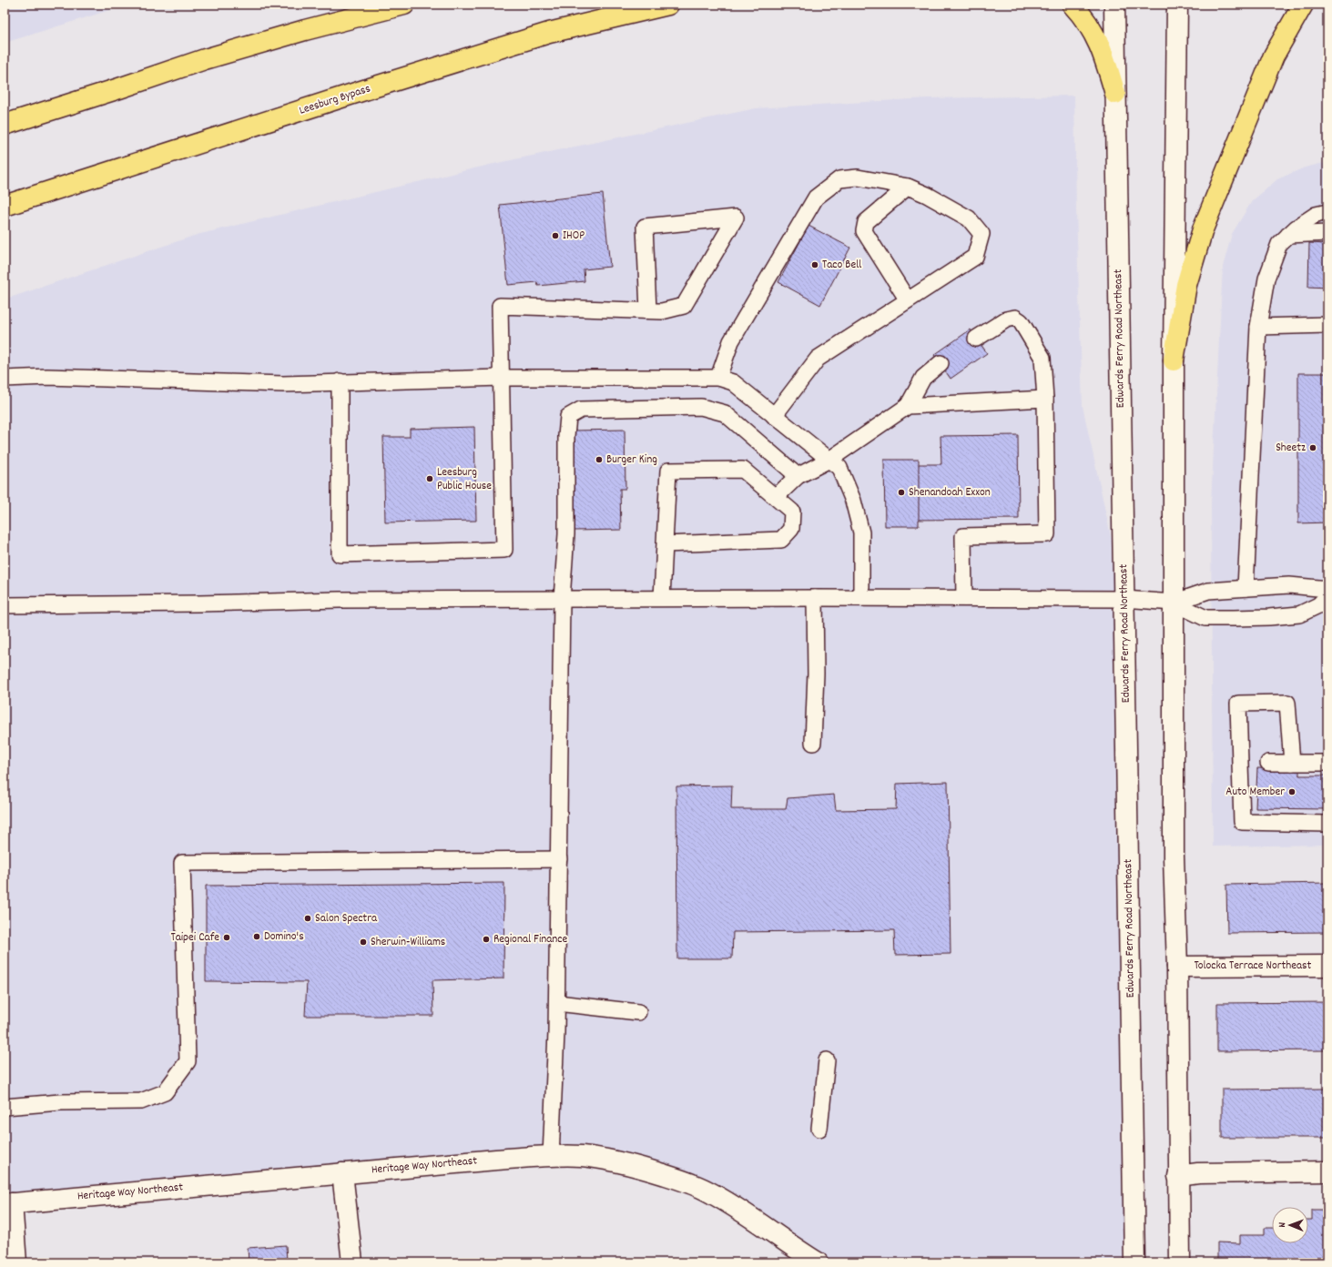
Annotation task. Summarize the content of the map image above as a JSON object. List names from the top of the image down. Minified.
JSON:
{"streets":{"highway":["Leesburg Bypass"],"main road":["Edwards Ferry Road Northeast","Tolocka Terrace Northeast","Heritage Way Northeast"]},"places":["IHOP","Taco Bell","Sheetz","Burger King","Leesburg Public House","Shenandoah Exxon","Auto Member","Salon Spectra","Domino's","Taipei Cafe","Regional Finance","Sherwin-Williams"],"north":"left"}
